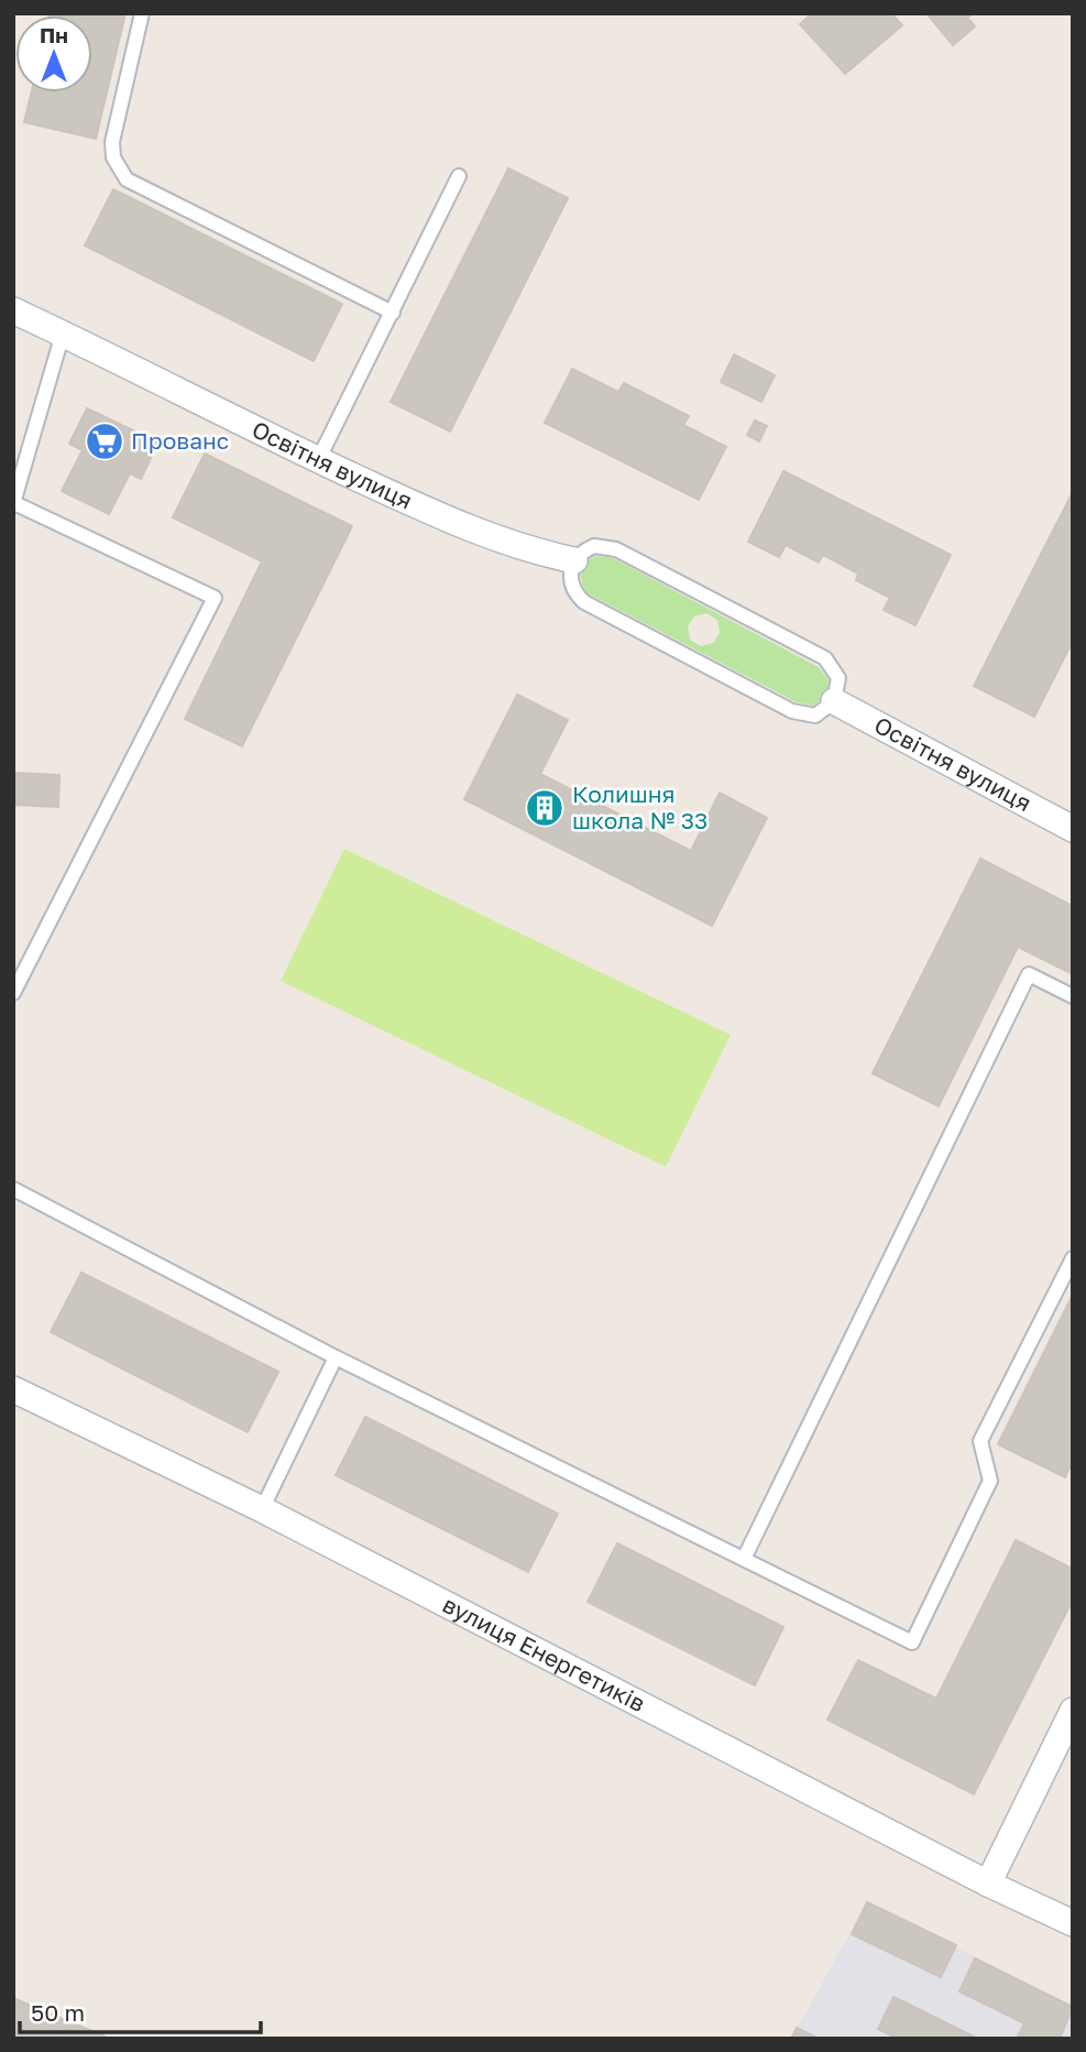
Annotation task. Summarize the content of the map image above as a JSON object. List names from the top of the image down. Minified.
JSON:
{"streets":{"street":["Освітня вулиця","вулиця Енергетиків"]},"places":{"supermarket":["Прованс"],"building":["Колишня школа № 33"]},"scale_bar":"50 m","north":"top"}
